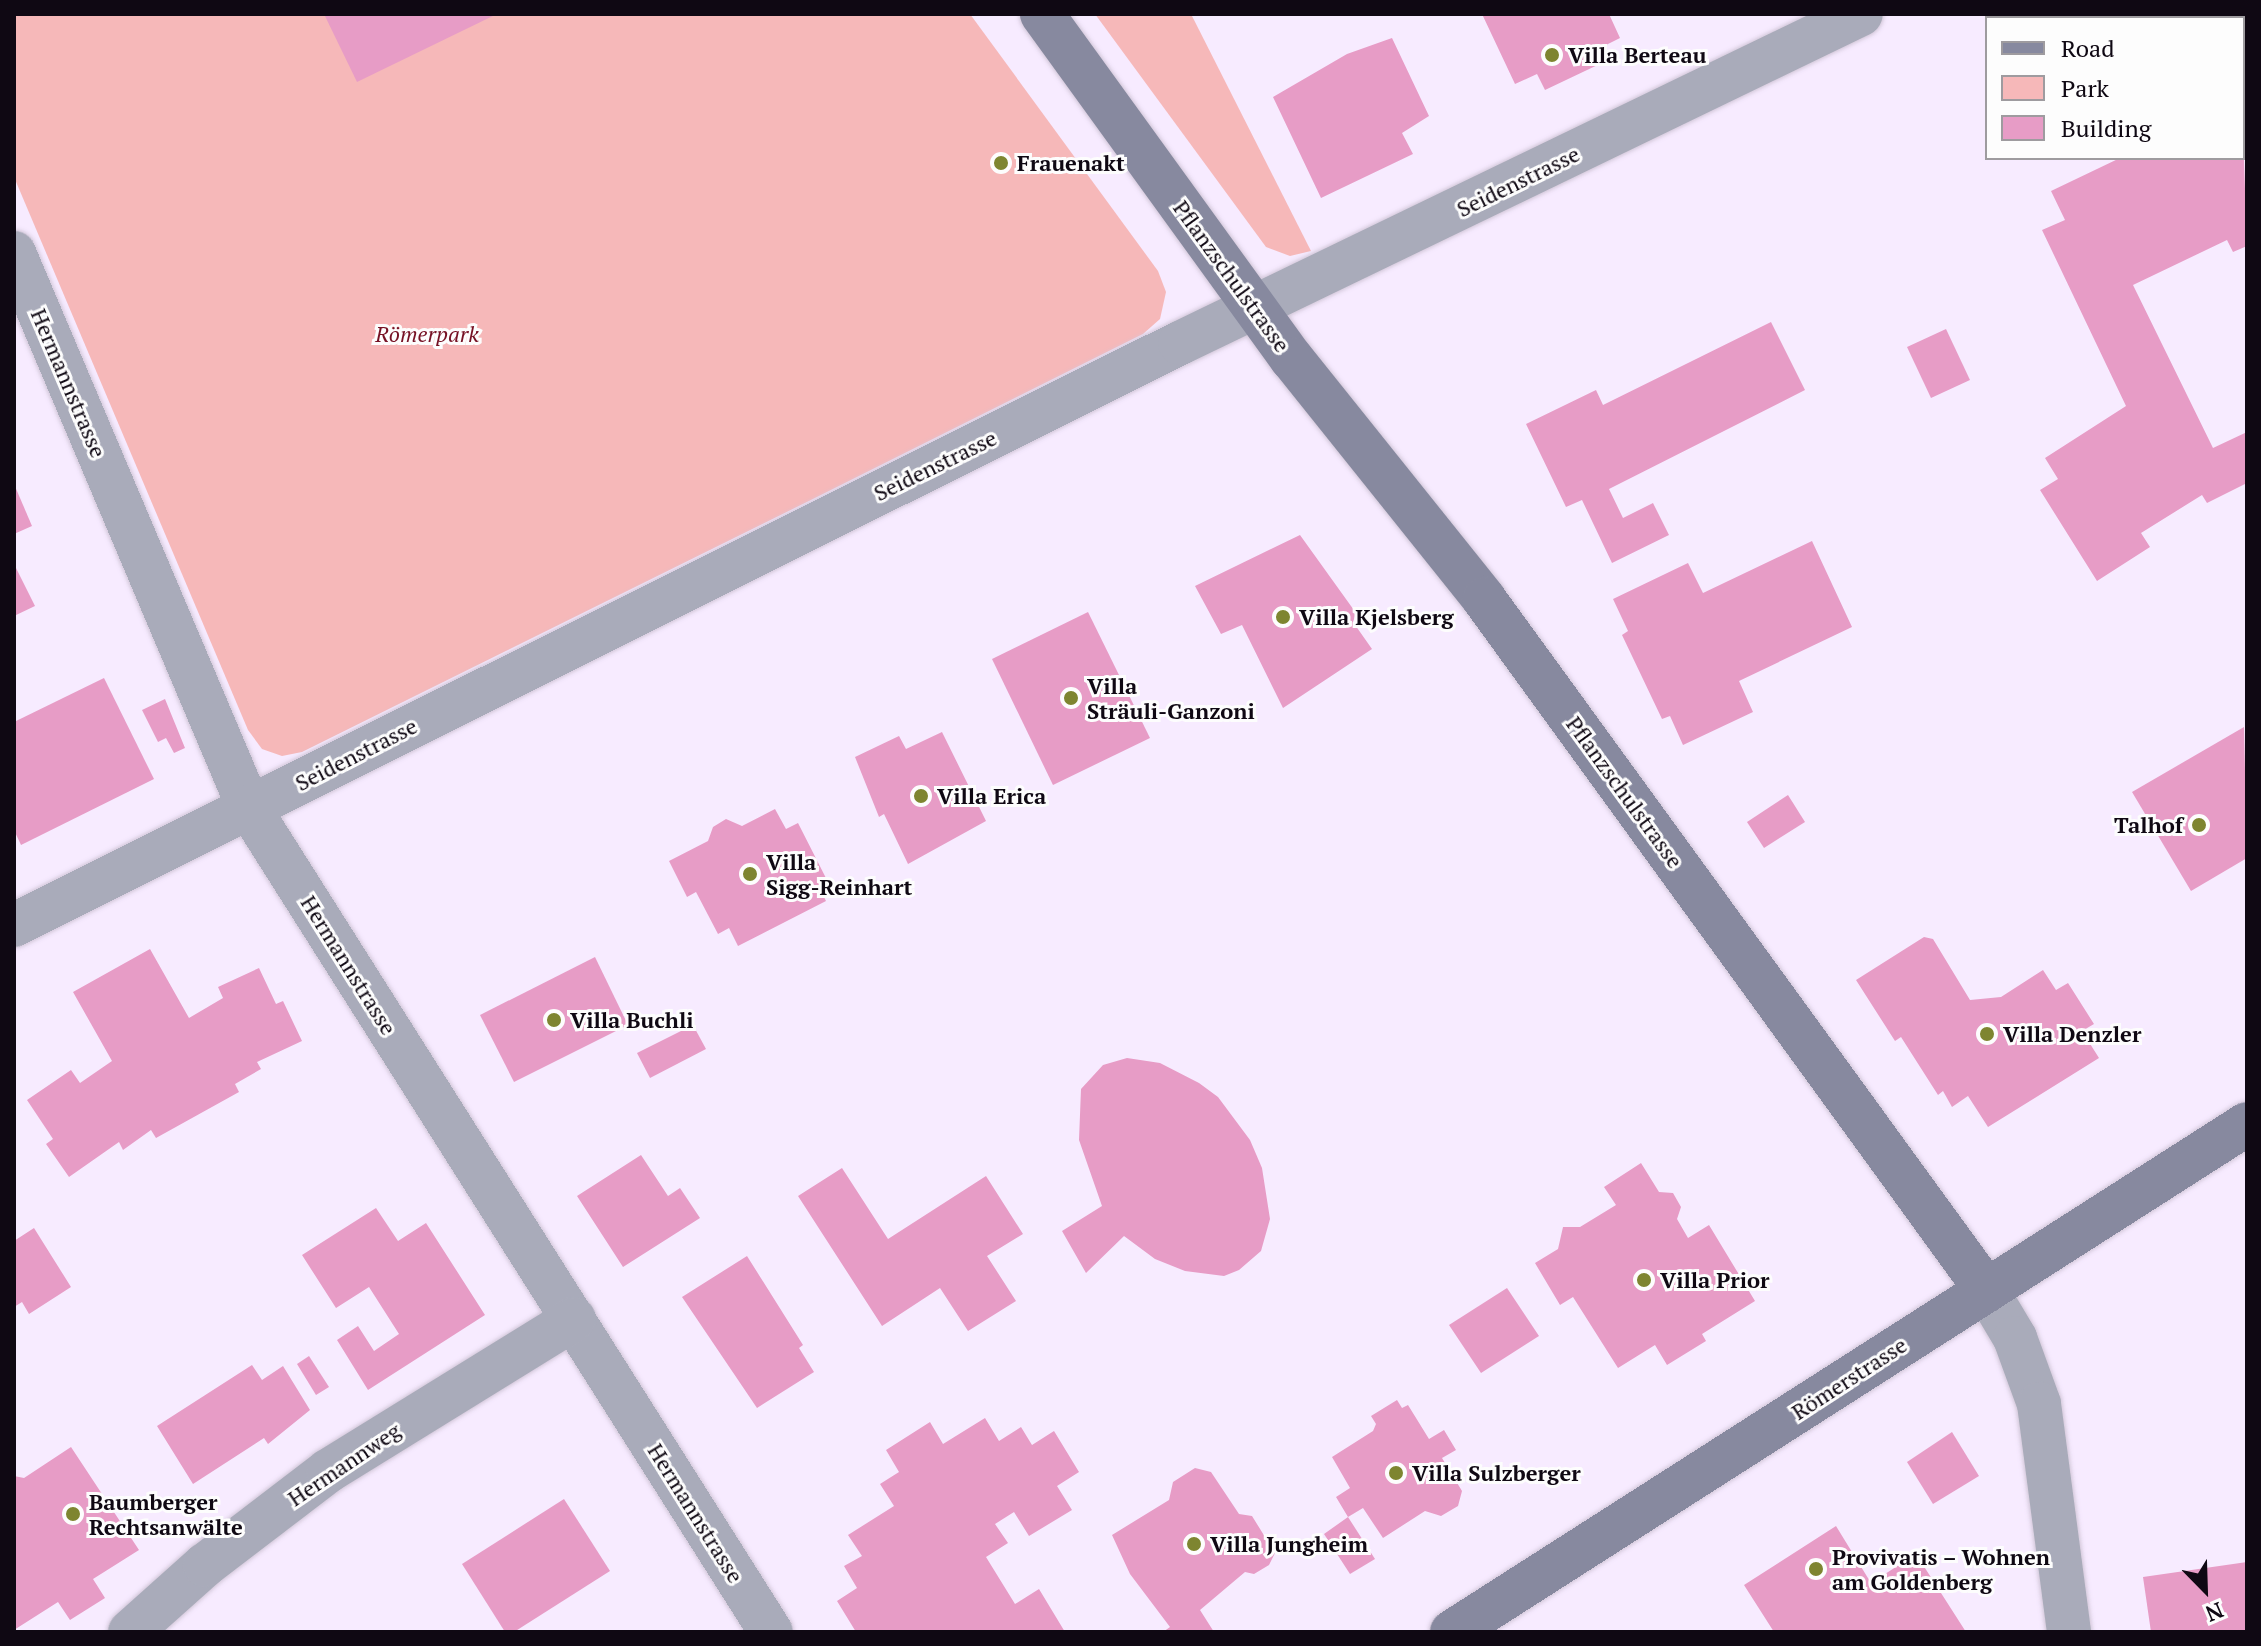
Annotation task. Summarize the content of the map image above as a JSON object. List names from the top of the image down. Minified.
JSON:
{"streets":{"street":["Seidenstrasse","Pflanzschulstrasse","Hermannstrasse","Römerstrasse","Hermannweg"]},"crossings":[["Seidenstrasse","Pflanzschulstrasse"],["Seidenstrasse","Hermannstrasse"],["Pflanzschulstrasse","Römerstrasse"],["Hermannstrasse","Hermannweg"]],"parks":["Römerpark"],"places":["Villa Berteau","Frauenakt","Villa Kjelsberg","Villa Sträuli-Ganzoni","Villa Erica","Talhof","Villa Sigg-Reinhart","Villa Buchli","Villa Denzler","Villa Prior","Villa Sulzberger","Baumberger Rechtsanwälte","Villa Jungheim","Provivatis – Wohnen am Goldenberg"],"legend":["Road","Park","Building"],"north":"bottom right"}
